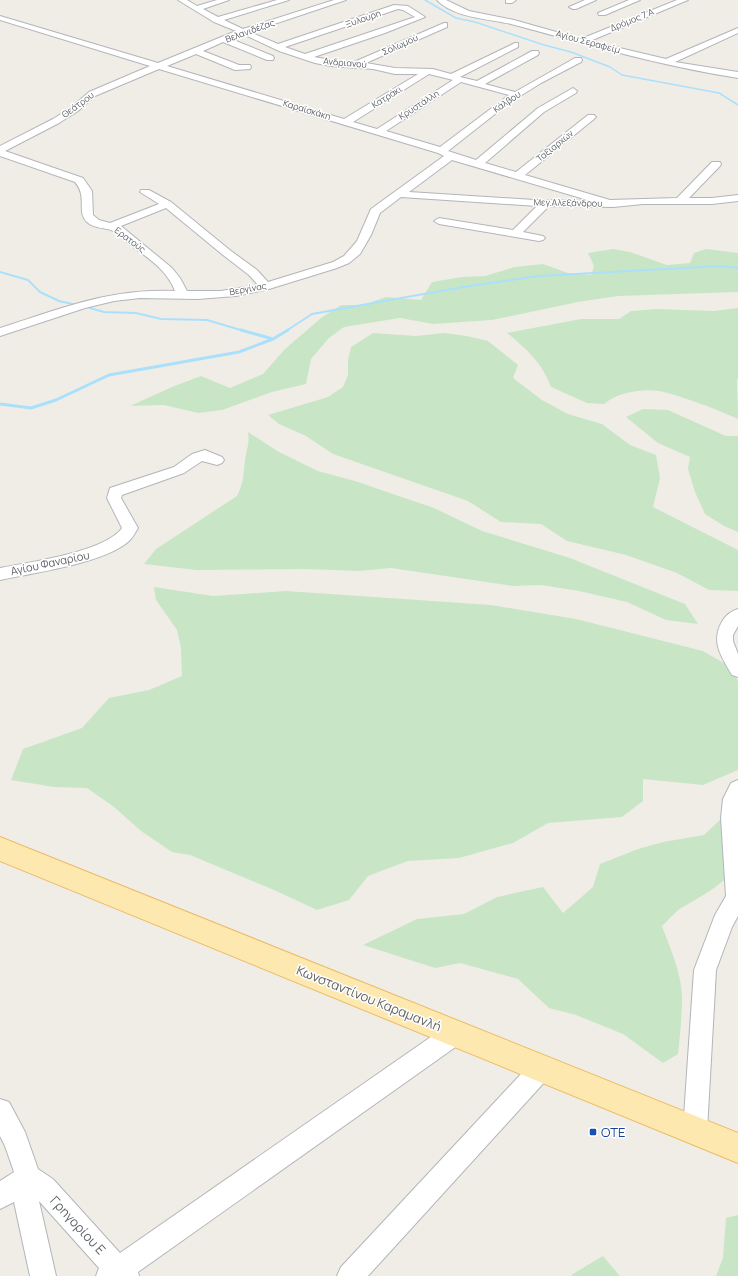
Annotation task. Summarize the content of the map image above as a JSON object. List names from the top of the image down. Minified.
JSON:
{"streets":{"main road":["Κωνσταντίνου Καραμανλή"],"street":["Ξυλούρη","Δρόμος 7 Α","Βελανιδέζας","Αγίου Σεραφείμ","Σολωμού","Ανδριανού","Κατράκι","Κάλβου","Θεάτρου","Κρυστάλλη","Καραϊσκάκη","Ταξιαρχών","Μεγ.Αλεξάνδρου","Ερατούς","Βεργίνας","Αγίου Φαναρίου","Γρηγορίου Ε"]},"crossings":[["Ξυλούρη","Ανδριανού"],["Δρόμος 7 Α","Αγίου Σεραφείμ"],["Βελανιδέζας","Ανδριανού"],["Βελανιδέζας","Θεάτρου"],["Βελανιδέζας","Καραϊσκάκη"],["Σολωμού","Ανδριανού"],["Ανδριανού","Κατράκι"],["Ανδριανού","Κάλβου"],["Ανδριανού","Κρυστάλλη"],["Κατράκι","Καραϊσκάκη"],["Κάλβου","Καραϊσκάκη"],["Θεάτρου","Καραϊσκάκη"],["Θεάτρου","Ερατούς"],["Κρυστάλλη","Καραϊσκάκη"],["Καραϊσκάκη","Ταξιαρχών"],["Καραϊσκάκη","Μεγ.Αλεξάνδρου"],["Καραϊσκάκη","Βεργίνας"],["Μεγ.Αλεξάνδρου","Βεργίνας"],["Ερατούς","Βεργίνας"]],"places":{"transit":["ΟΤΕ"]}}
